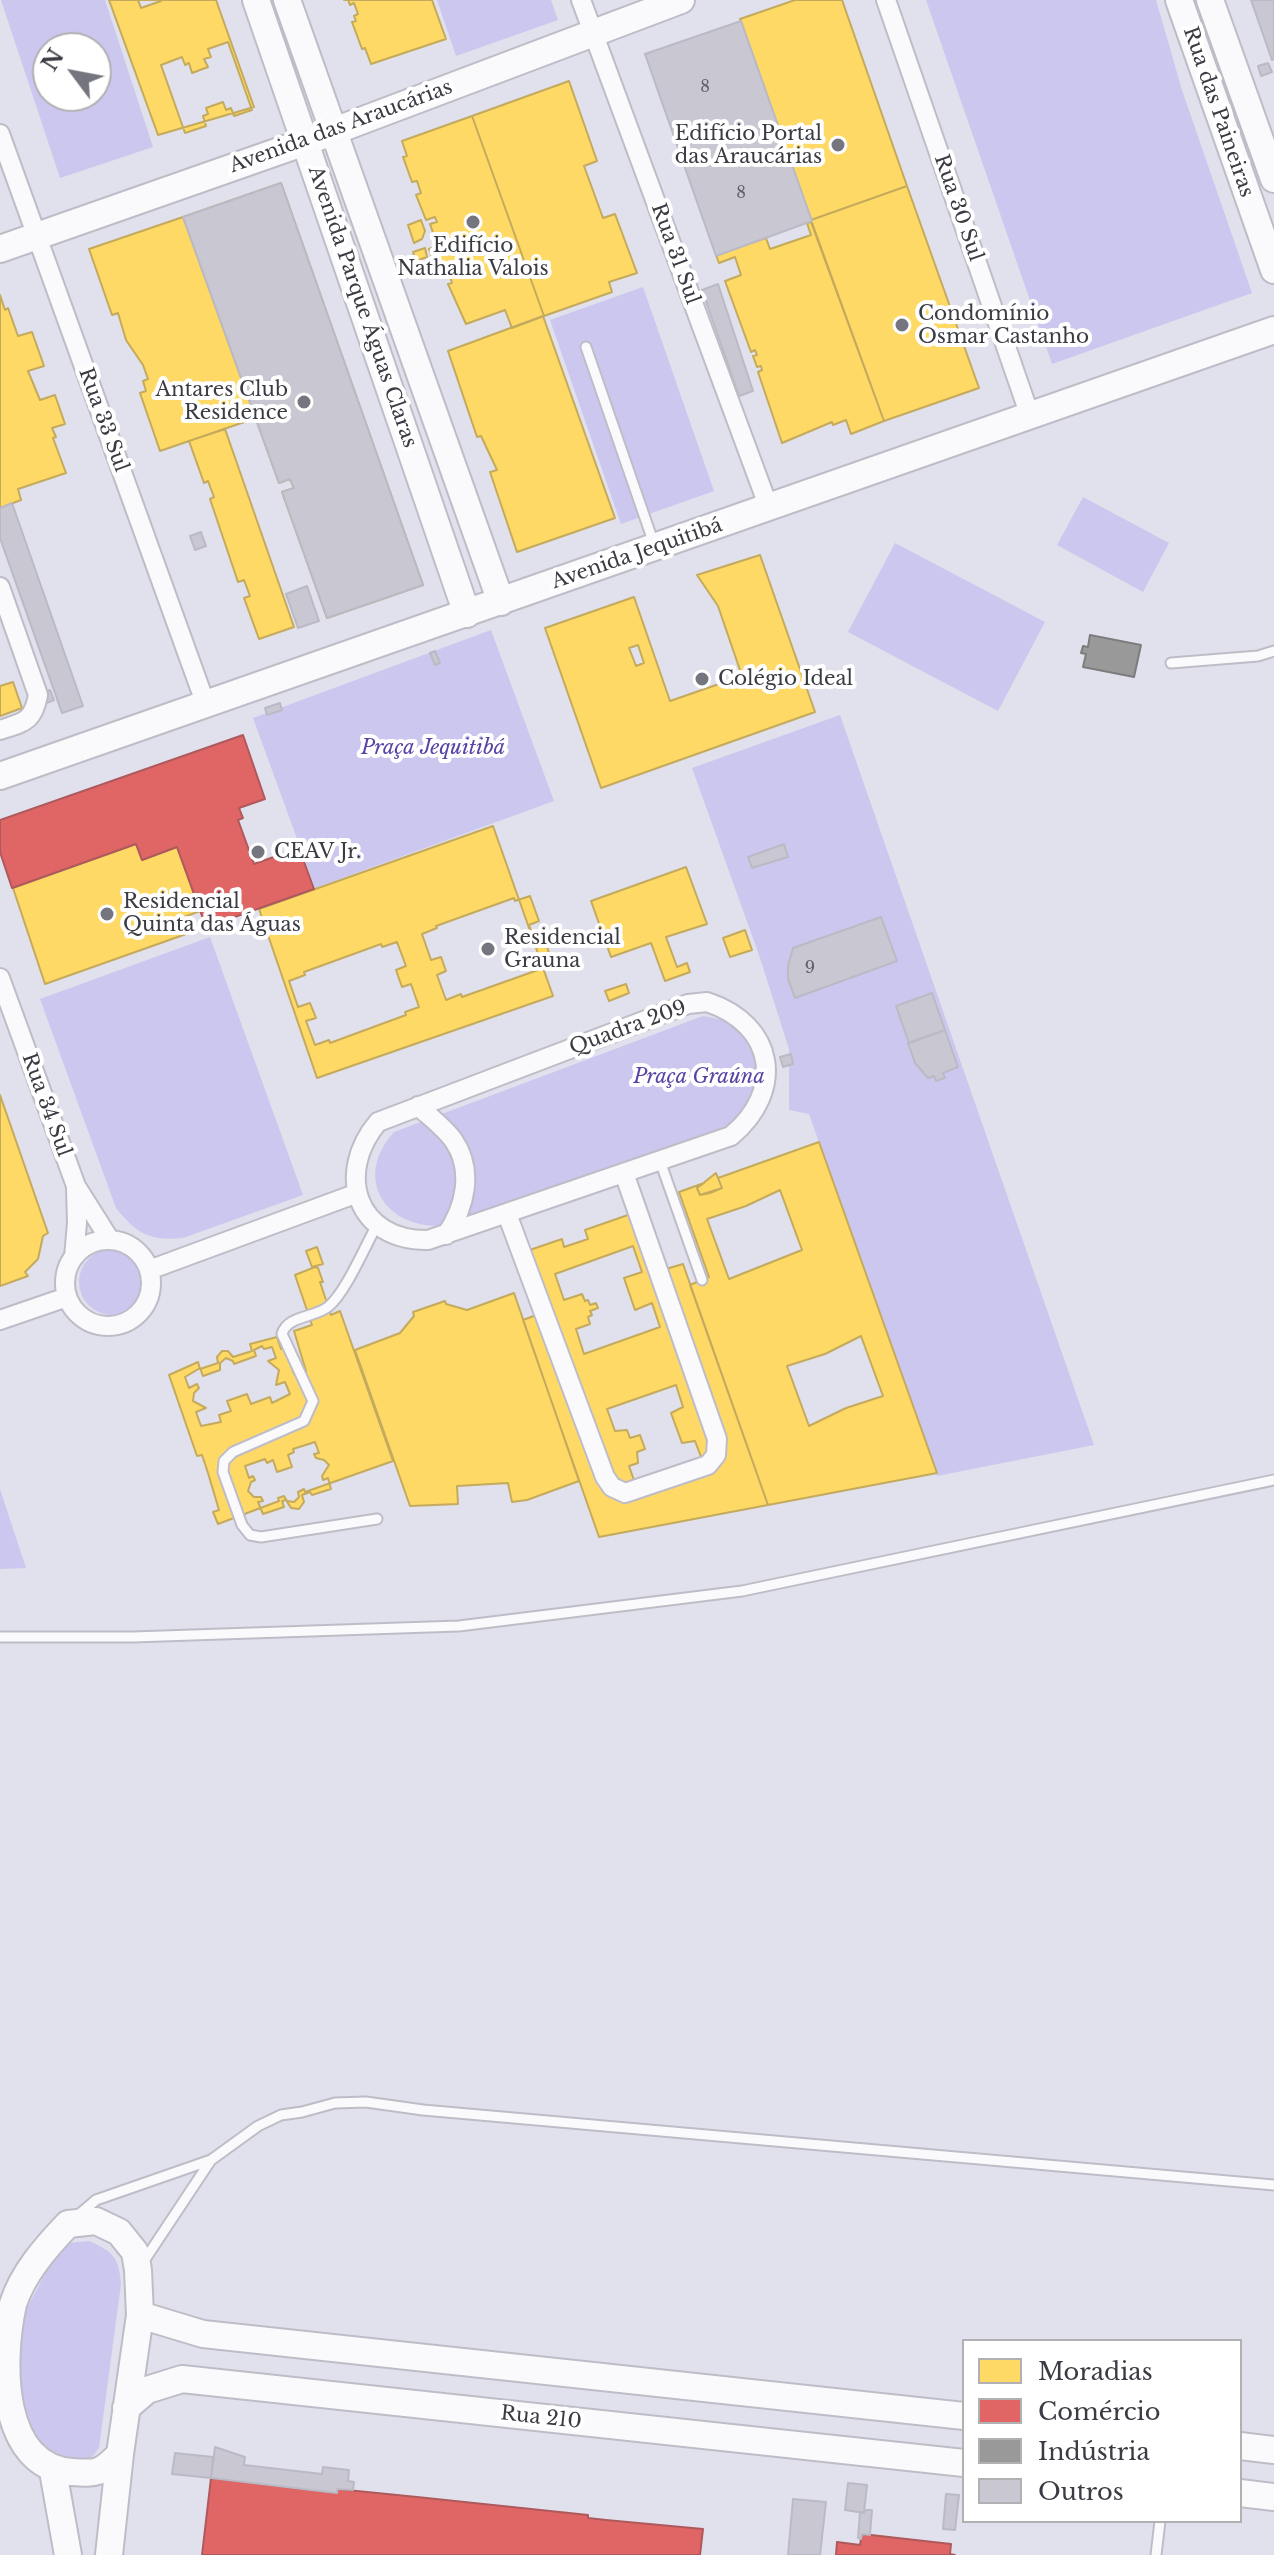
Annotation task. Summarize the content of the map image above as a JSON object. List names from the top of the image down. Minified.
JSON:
{"streets":{"main road":["Rua das Paineiras","Avenida das Araucárias","Avenida Parque Águas Claras","Avenida Jequitibá","Rua 210"],"street":["Rua 30 Sul","Rua 31 Sul","Rua 33 Sul","Quadra 209","Rua 34 Sul"]},"crossings":[["Avenida das Araucárias","Rua 31 Sul"],["Avenida das Araucárias","Avenida Parque Águas Claras"],["Avenida das Araucárias","Rua 33 Sul"],["Rua 30 Sul","Avenida Jequitibá"],["Rua 31 Sul","Avenida Jequitibá"],["Avenida Parque Águas Claras","Avenida Jequitibá"],["Rua 33 Sul","Avenida Jequitibá"]],"parks":["Praça Jequitibá","Praça Graúna"],"places":["Edifício Portal das Araucárias","Edifício Nathalia Valois","Condomínio Osmar Castanho","Antares Club Residence","Colégio Ideal","CEAV Jr.","Residencial Quinta das Águas","Residencial Grauna"],"house_numbers":["8","8","9"],"legend":["Moradias","Comércio","Indústria","Outros"],"north":"top left"}
